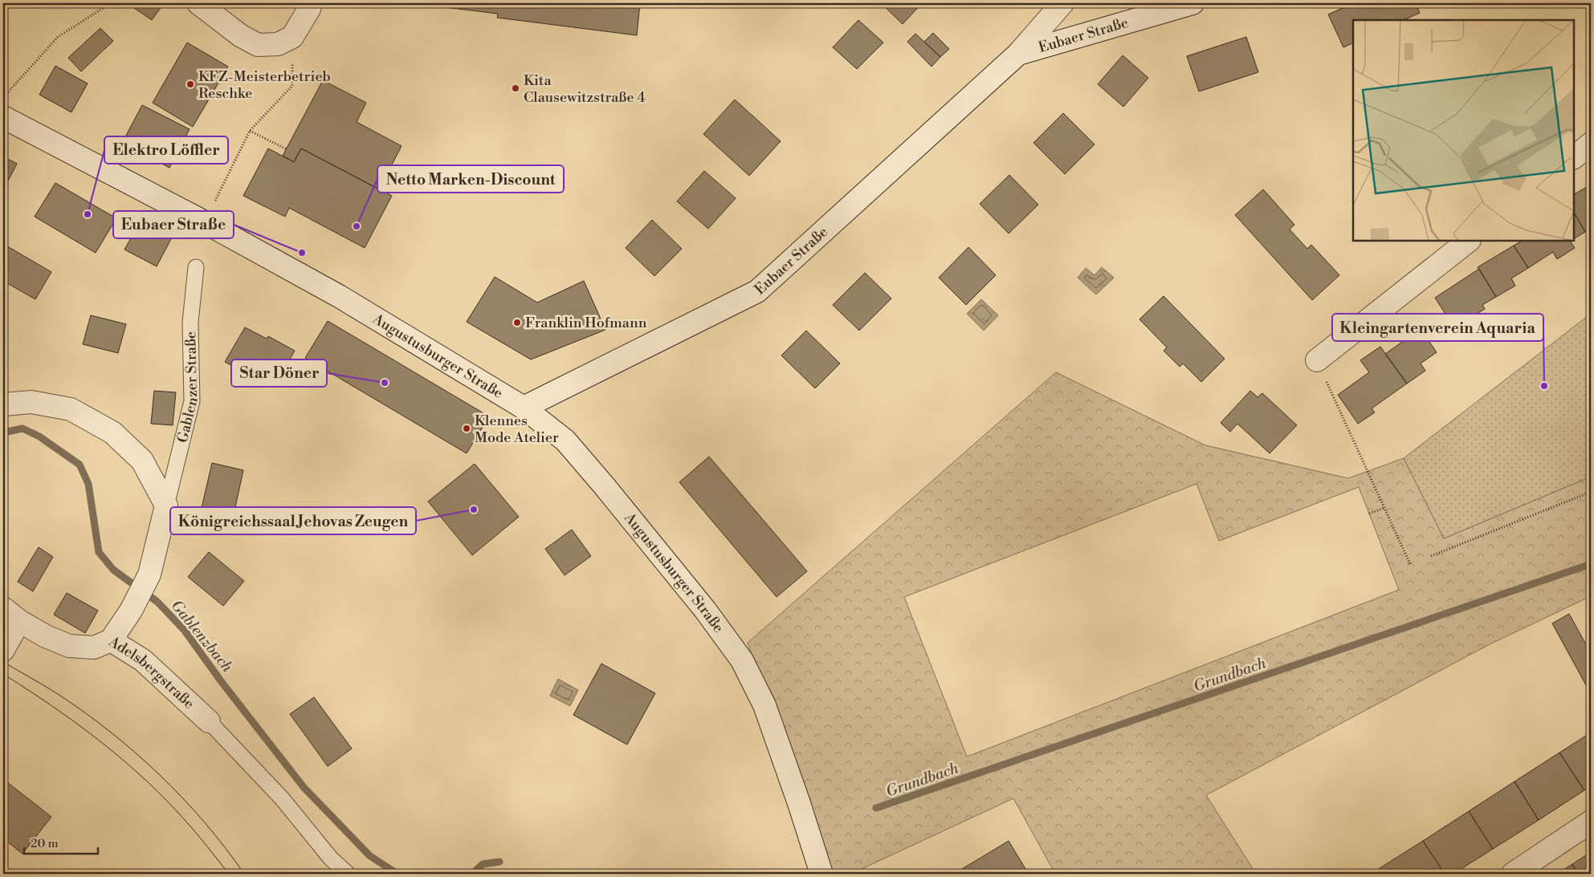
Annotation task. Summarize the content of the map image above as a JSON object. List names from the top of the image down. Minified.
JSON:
{"streets":{"street":["Eubaer Straße","Augustusburger Straße","Gablenzer Straße","Adelsbergstraße"]},"crossings":[["Eubaer Straße","Augustusburger Straße"],["Gablenzer Straße","Adelsbergstraße"]],"water":["Gablenzbach","Grundbach"],"places":["KFZ-Meisterbetrieb Reschke","Kita Clausewitzstraße 4","Elektro Löffler","Netto Marken-Discount","Eubaer Straße","Franklin Hofmann","Star Döner","Kleingartenverein Aquaria","Klennes Mode Atelier","Königreichssaal Jehovas Zeugen"],"scale_bar":"20 m"}
